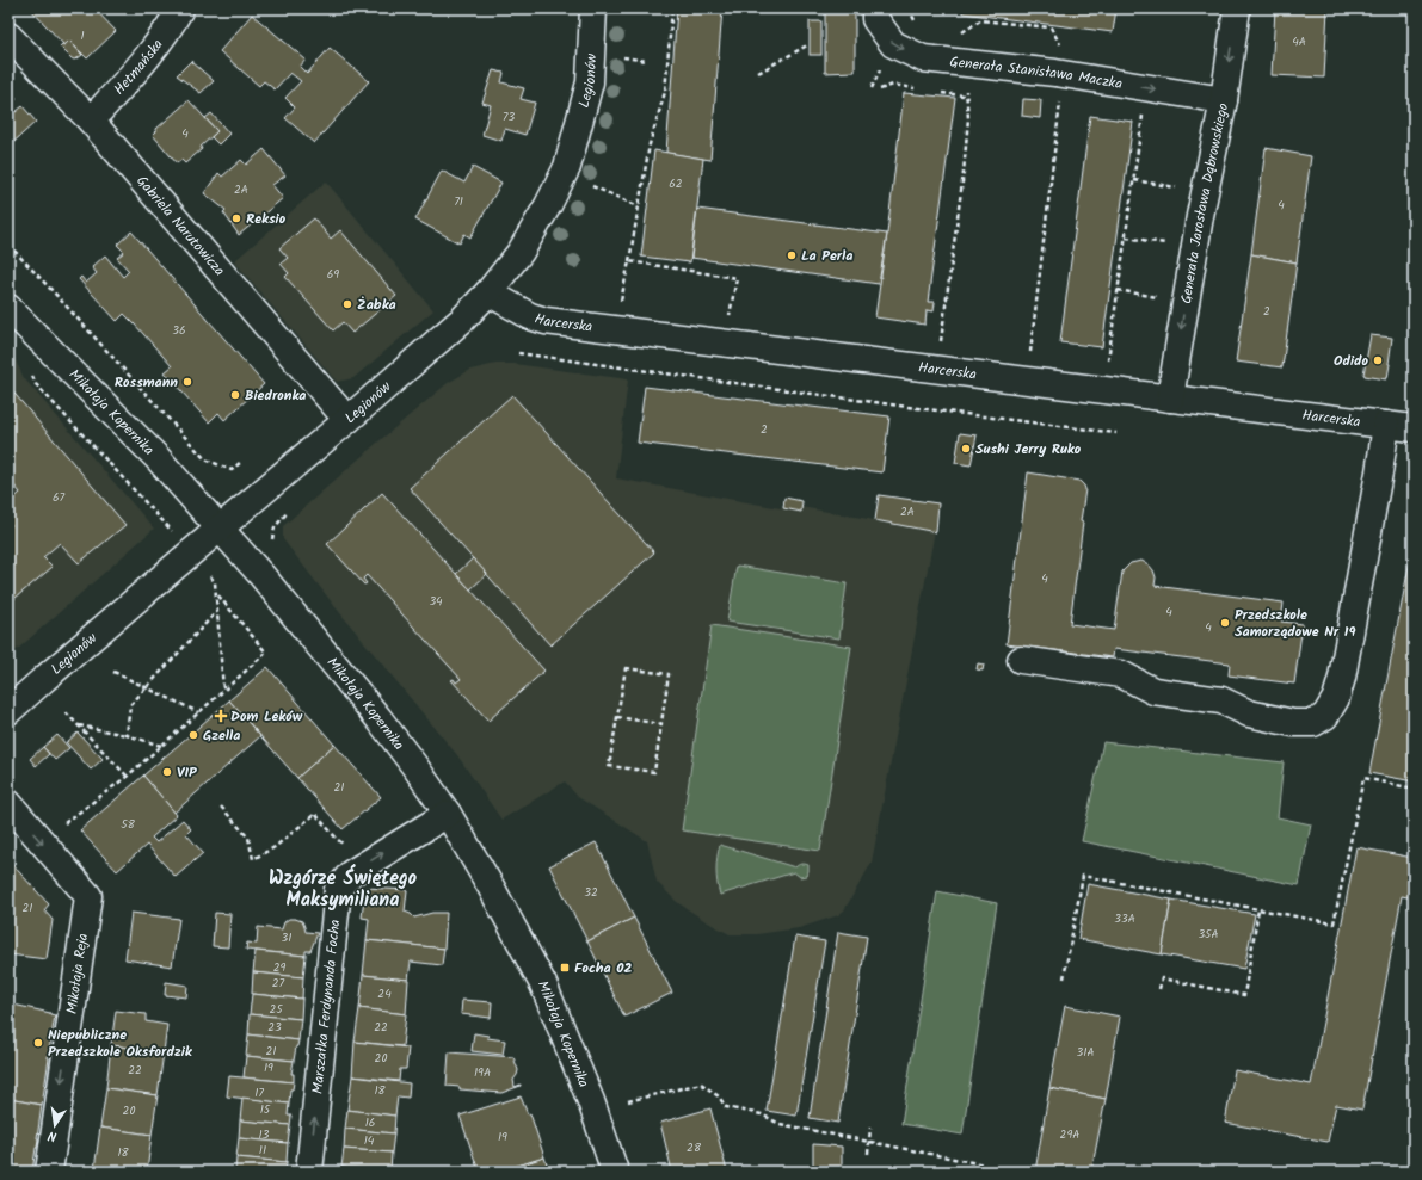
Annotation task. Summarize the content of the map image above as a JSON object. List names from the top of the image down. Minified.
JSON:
{"streets":{"street":["Hetmańska","Generała Stanisława Maczka","Legionów","Generała Jarosława Dąbrowskiego","Gabriela Narutowicza","Harcerska","Mikołaja Kopernika","Mikołaja Reja","Marszałka Ferdynanda Focha"]},"crossings":[["Hetmańska","Gabriela Narutowicza"],["Generała Stanisława Maczka","Generała Jarosława Dąbrowskiego"],["Legionów","Gabriela Narutowicza"],["Legionów","Harcerska"],["Legionów","Mikołaja Kopernika"],["Generała Jarosława Dąbrowskiego","Harcerska"],["Mikołaja Kopernika","Marszałka Ferdynanda Focha"]],"one_way":["Generała Stanisława Maczka","Generała Jarosława Dąbrowskiego","Mikołaja Reja","Marszałka Ferdynanda Focha"],"districts":["Wzgórze Świętego Maksymiliana"],"places":{"other":["Reksio","La Perla","Żabka","Odido","Rossmann","Biedronka","Sushi Jerry Ruko","Przedszkole Samorządowe Nr 19","Gzella","VIP","Niepubliczne Przedszkole Oksfordzik"],"health":["Dom Leków"],"transit":["Focha 02"]},"house_numbers":["1","4A","73","4","62","2A","71","4","69","2","36","2","67","2A","4","34","4","4","21","58","32","21","33A","35A","31","29","27","24","25","23","22","21","31A","20","19","22","19A","18","17","15","20","16","13","29A","19","14","28","11","18"],"north":"bottom"}
